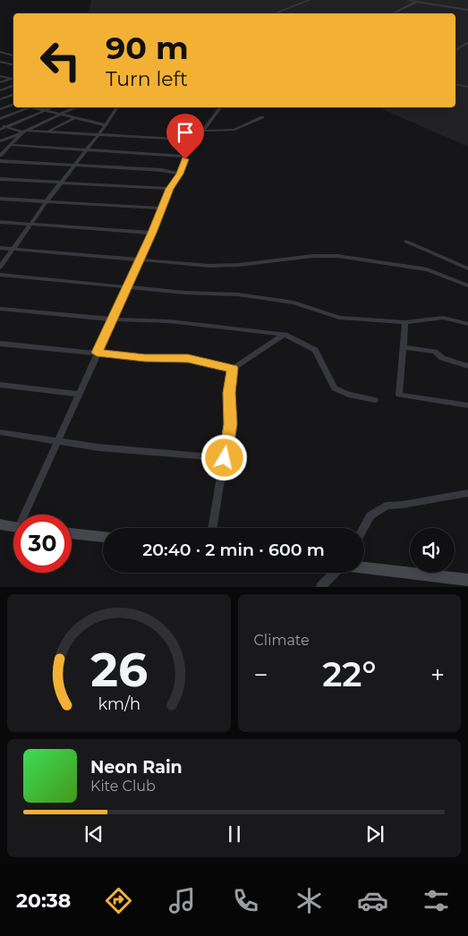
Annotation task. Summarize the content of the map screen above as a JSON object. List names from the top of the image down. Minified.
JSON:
{"page":{"turn":["90 m","Turn left"],"limit":"30","trip":"20:40 · 2 min · 600 m","tile":"Climate","heat":["−","22°","+"],"song":["Neon Rain","Kite Club"],"tabs":"20:38","gauge":["26","km/h"]}}
